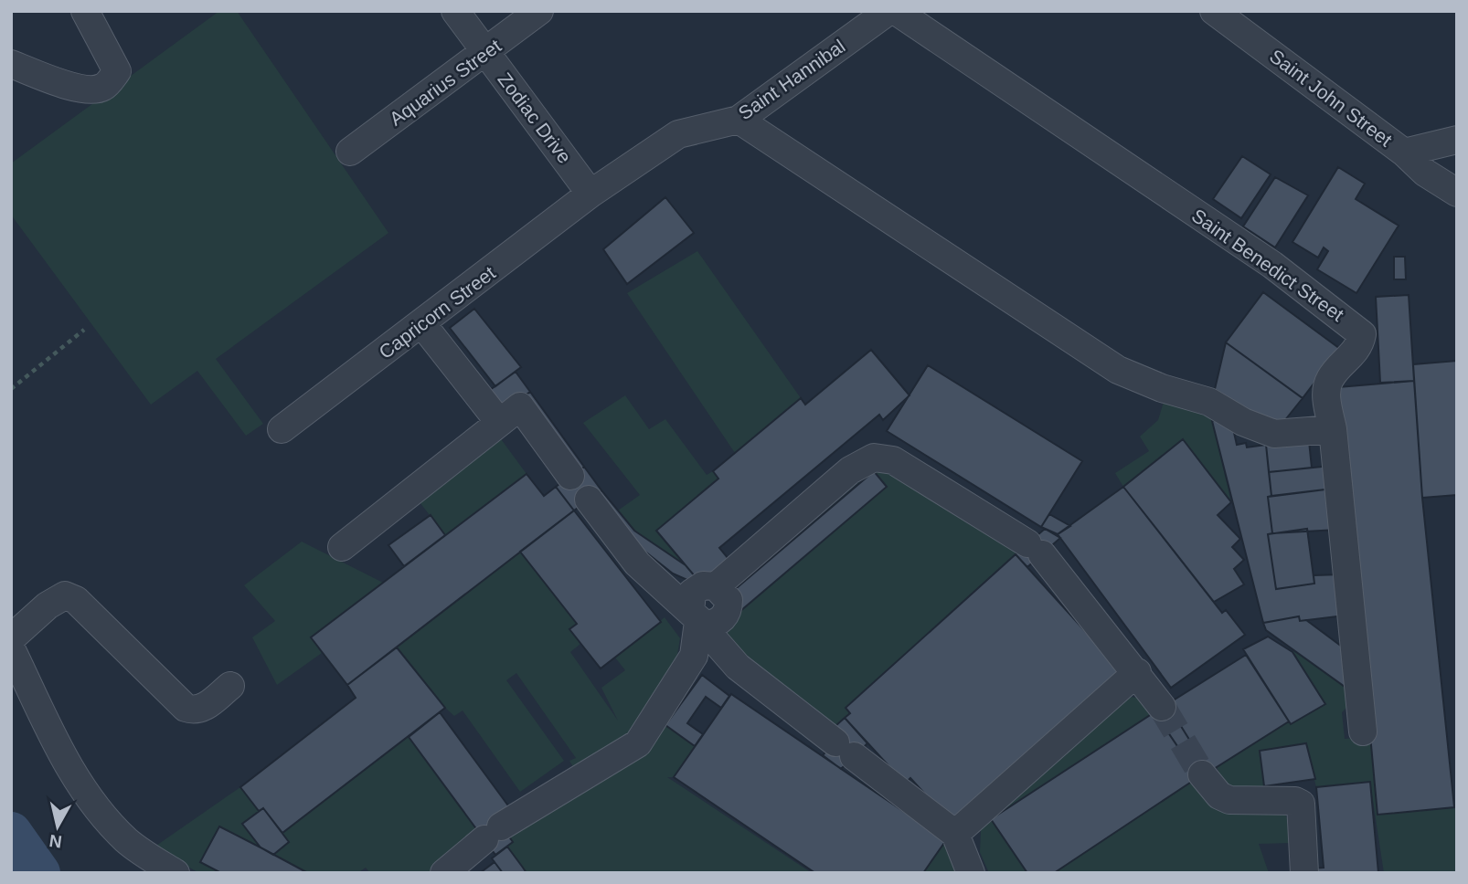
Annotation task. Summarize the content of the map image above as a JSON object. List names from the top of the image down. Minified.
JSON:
{"streets":{"street":["Saint Hannibal","Aquarius Street","Saint John Street","Zodiac Drive","Saint Benedict Street","Capricorn Street"]},"crossings":[["Saint Hannibal","Zodiac Drive"],["Saint Hannibal","Capricorn Street"],["Aquarius Street","Zodiac Drive"],["Zodiac Drive","Capricorn Street"]],"north":"bottom"}
